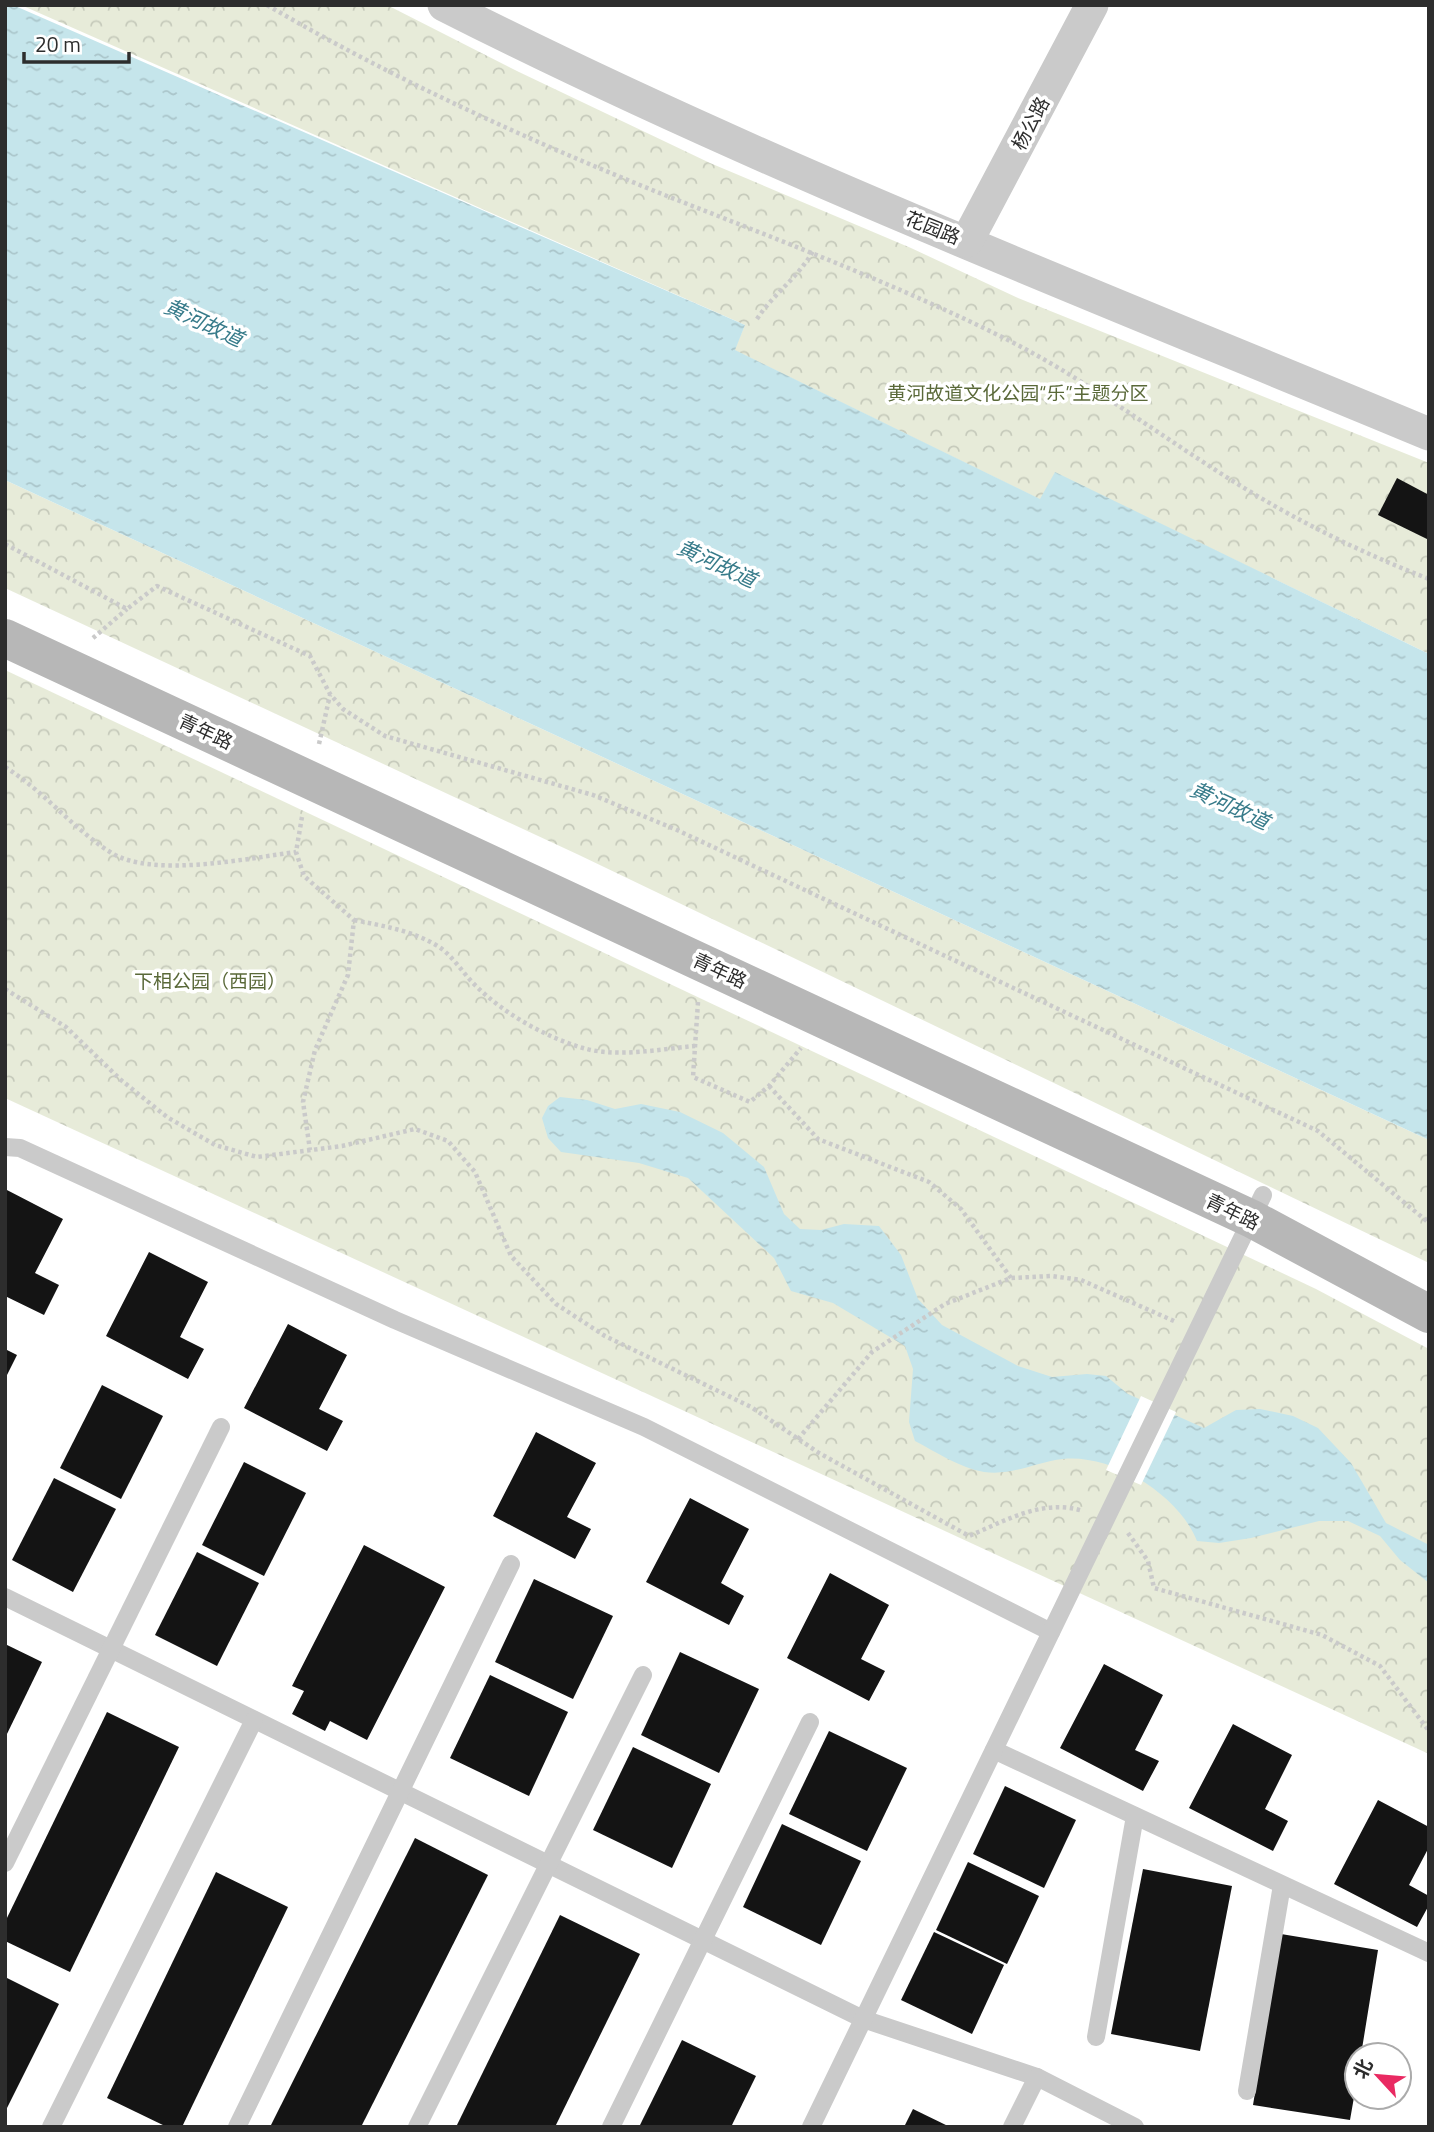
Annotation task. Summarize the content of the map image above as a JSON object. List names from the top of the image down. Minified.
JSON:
{"streets":{"street":["杨公路","花园路","青年路"]},"crossings":[["杨公路","花园路"]],"water":["黄河故道"],"parks":["黄河故道文化公园“乐”主题分区","下相公园（西园）"],"scale_bar":"20 m","north":"top left"}
